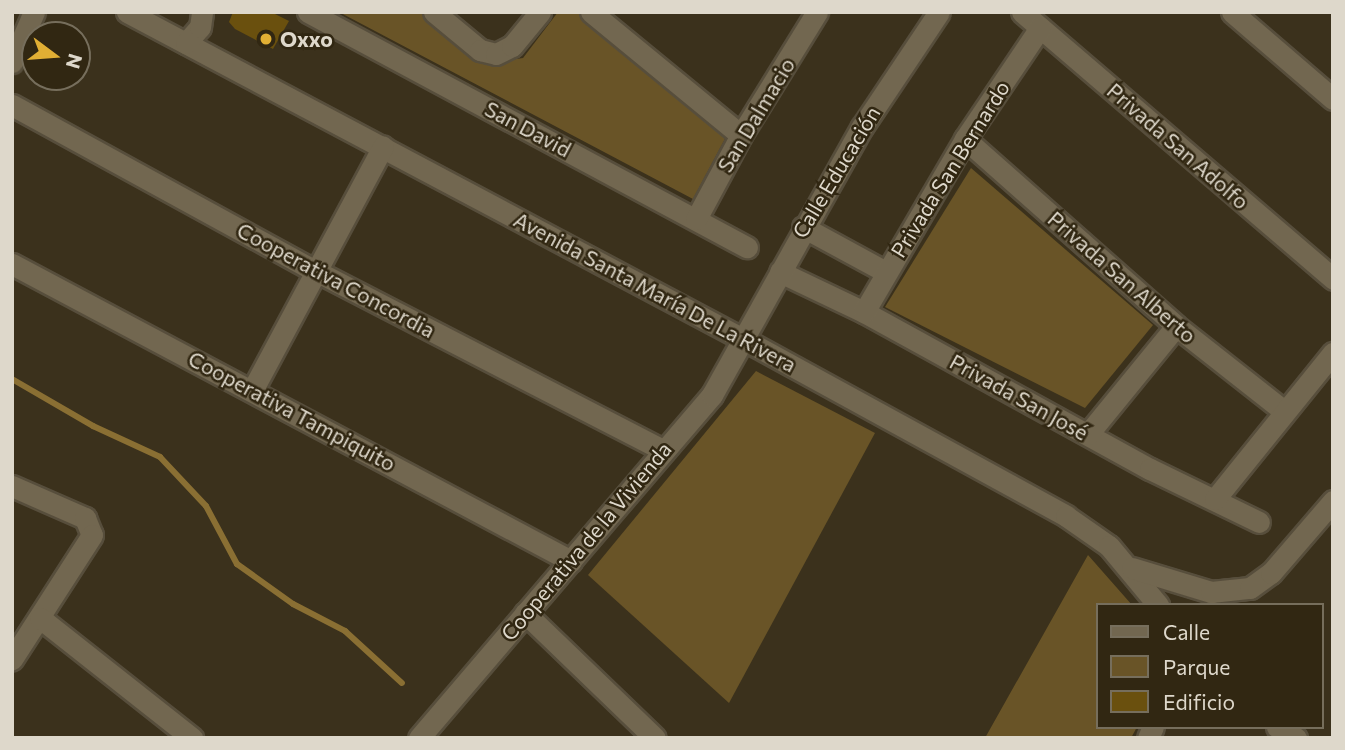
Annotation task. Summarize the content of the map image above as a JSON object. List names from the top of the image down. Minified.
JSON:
{"streets":{"street":["San Dalmacio","San David","Privada San Adolfo","Privada San Bernardo","Calle Educación","Privada San Alberto","Cooperativa Concordia","Avenida Santa María De La Rivera","Privada San José","Cooperativa Tampiquito","Cooperativa de la Vivienda"]},"crossings":[["San Dalmacio","San David"],["Privada San Adolfo","Privada San Bernardo"],["Privada San Bernardo","Privada San Alberto"],["Privada San Bernardo","Privada San José"],["Calle Educación","Avenida Santa María De La Rivera"],["Calle Educación","Privada San José"],["Calle Educación","Cooperativa de la Vivienda"],["Cooperativa Concordia","Cooperativa de la Vivienda"],["Avenida Santa María De La Rivera","Cooperativa de la Vivienda"],["Cooperativa Tampiquito","Cooperativa de la Vivienda"]],"places":["Oxxo"],"legend":["Calle","Parque","Edificio"],"north":"right"}
